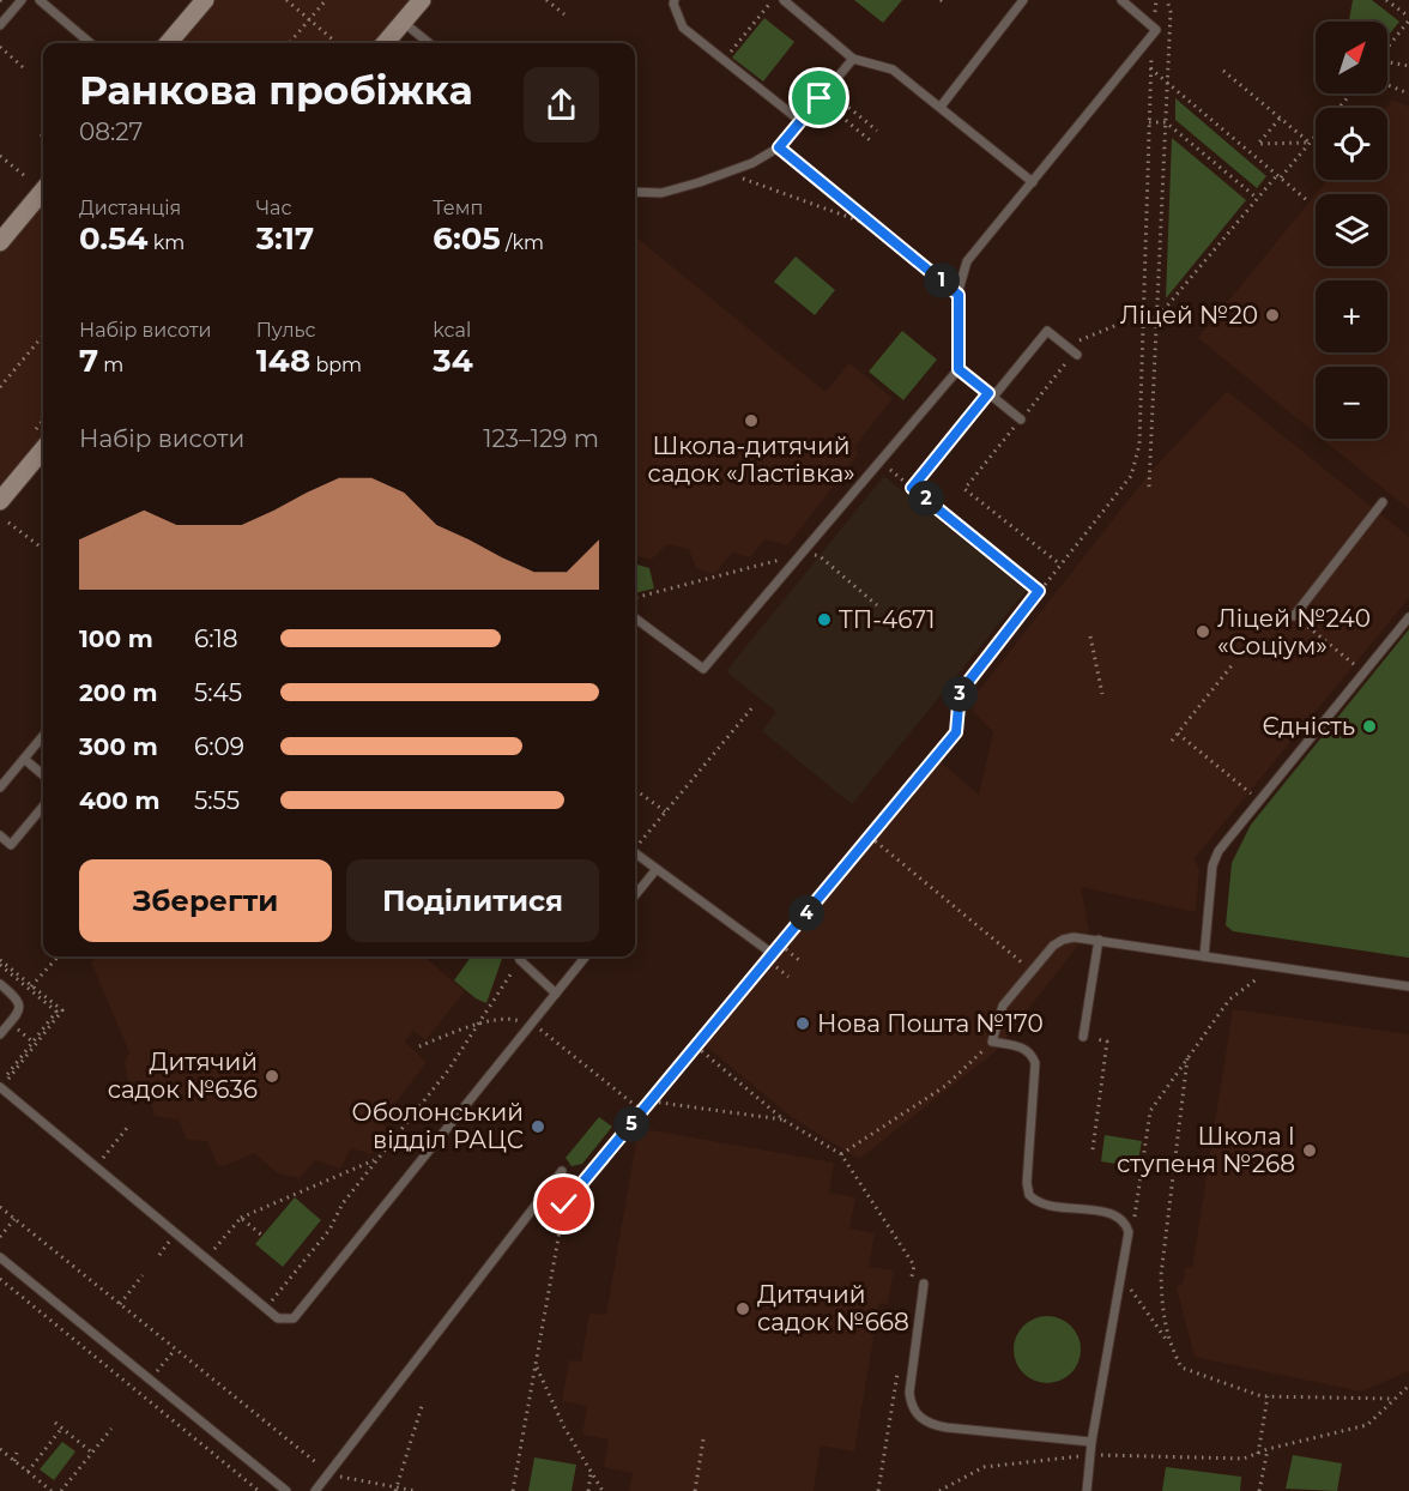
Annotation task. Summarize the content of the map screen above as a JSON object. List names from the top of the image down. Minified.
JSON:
{"places":["Ліцей №20","Школа-дитячий садок «Ластівка»","ТП-4671","Ліцей №240 «Соціум»","Єдність","Нова Пошта №170","Дитячий садок №636","Оболонський відділ РАЦС","Школа І ступеня №268","Дитячий садок №668"],"north":"top right","page":{"map_buttons":["+","−"],"heading":["Ранкова пробіжка","08:27"],"stats":[["Дистанція","0.54 km"],["Час","3:17"],["Темп","6:05 /km"],["Набір висоти","7 m"],["Пульс","148 bpm"],["kcal","34"]],"pins":["1","2","3","4","5"],"chart":["Набір висоти","123–129 m"],"list":[{"name":"100 m","note":"6:18"},{"name":"200 m","note":"5:45"},{"name":"300 m","note":"6:09"},{"name":"400 m","note":"5:55"}],"buttons":["Зберегти","Поділитися"]}}
